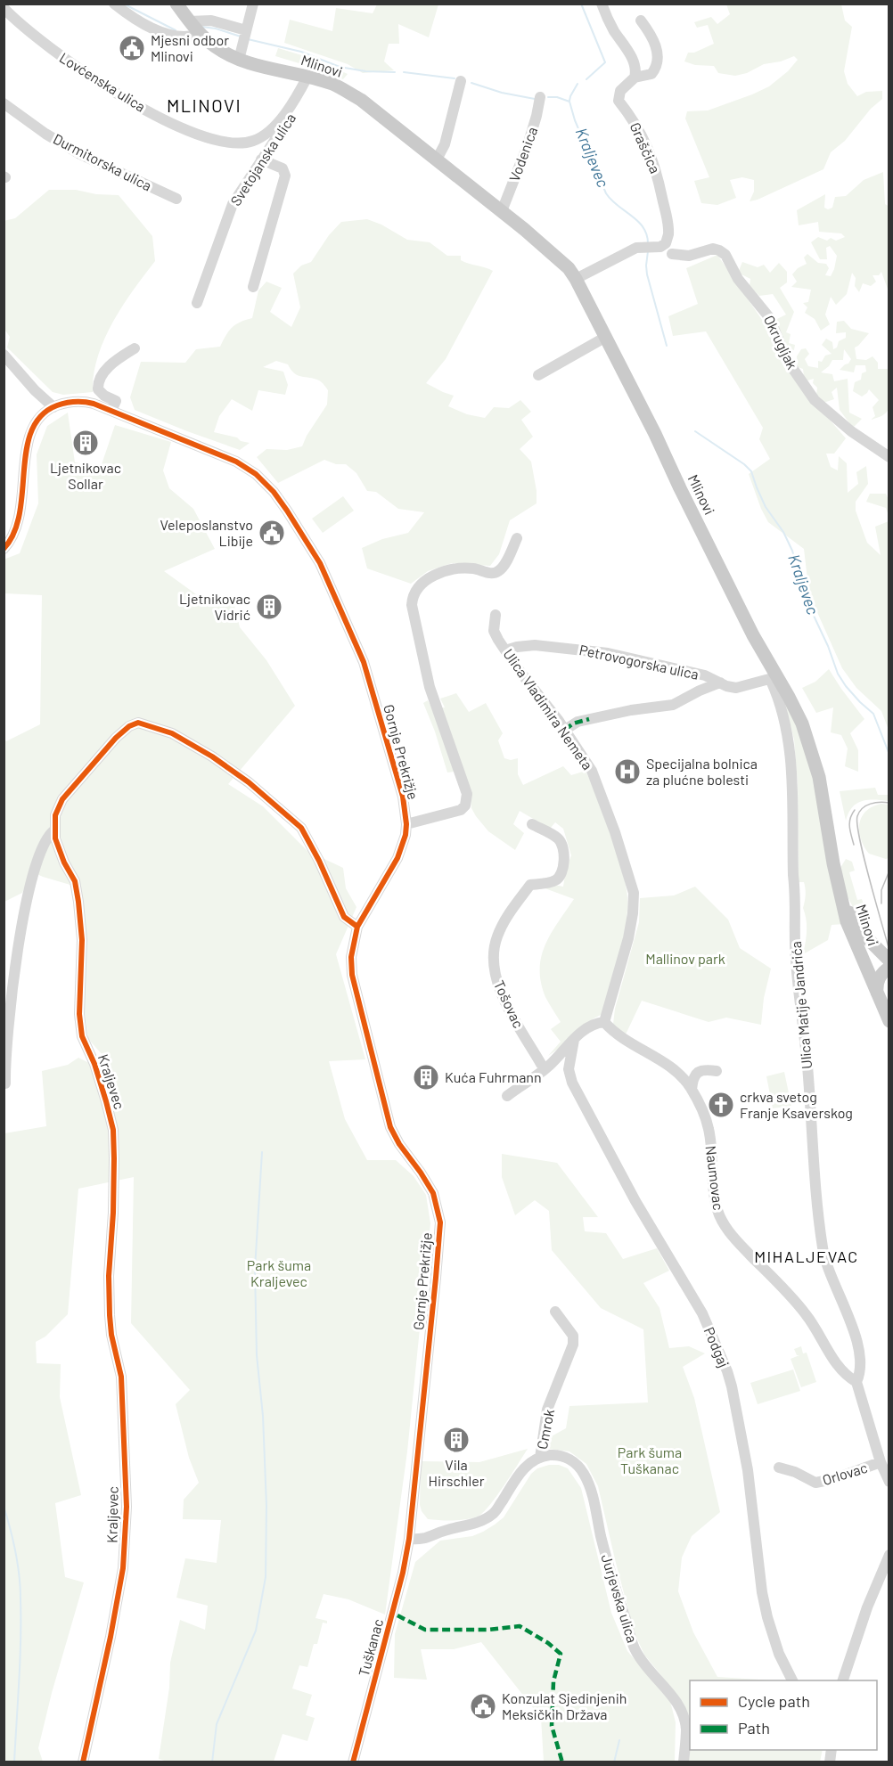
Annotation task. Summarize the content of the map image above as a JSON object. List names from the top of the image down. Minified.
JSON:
{"streets":{"main road":["Mlinovi"],"street":["Lovćenska ulica","Graščica","Vodenica","Svetojanska ulica","Durmitorska ulica","Okrugljak","Petrovogorska ulica","Ulica Vladimira Nemeta","Gornje Prekrižje","Tošovac","Ulica Matije Jandrića","Kraljevec","Naumovac","Podgaj","Cmrok","Orlovac","Jurjevska ulica","Tuškanac"]},"crossings":[["Mlinovi","Lovćenska ulica"],["Mlinovi","Graščica"],["Mlinovi","Vodenica"],["Mlinovi","Svetojanska ulica"],["Lovćenska ulica","Svetojanska ulica"],["Petrovogorska ulica","Ulica Vladimira Nemeta"],["Petrovogorska ulica","Ulica Matije Jandrića"],["Ulica Vladimira Nemeta","Naumovac"],["Gornje Prekrižje","Kraljevec"],["Gornje Prekrižje","Cmrok"],["Gornje Prekrižje","Tuškanac"],["Ulica Matije Jandrića","Naumovac"],["Ulica Matije Jandrića","Orlovac"],["Cmrok","Jurjevska ulica"],["Cmrok","Tuškanac"]],"districts":["MLINOVI","MIHALJEVAC"],"water":["Kraljevec"],"parks":["Mallinov park","Park šuma Kraljevec","Park šuma Tuškanac"],"places":{"public building":["Mjesni odbor Mlinovi","Veleposlanstvo Libije","Konzulat Sjedinjenih Meksičkih Država"],"building":["Ljetnikovac Sollar","Ljetnikovac Vidrić","Kuća Fuhrmann","Vila Hirschler"],"hospital":["Specijalna bolnica za plućne bolesti"],"church":["crkva svetog Franje Ksaverskog"]},"legend":["Cycle path","Path"]}
